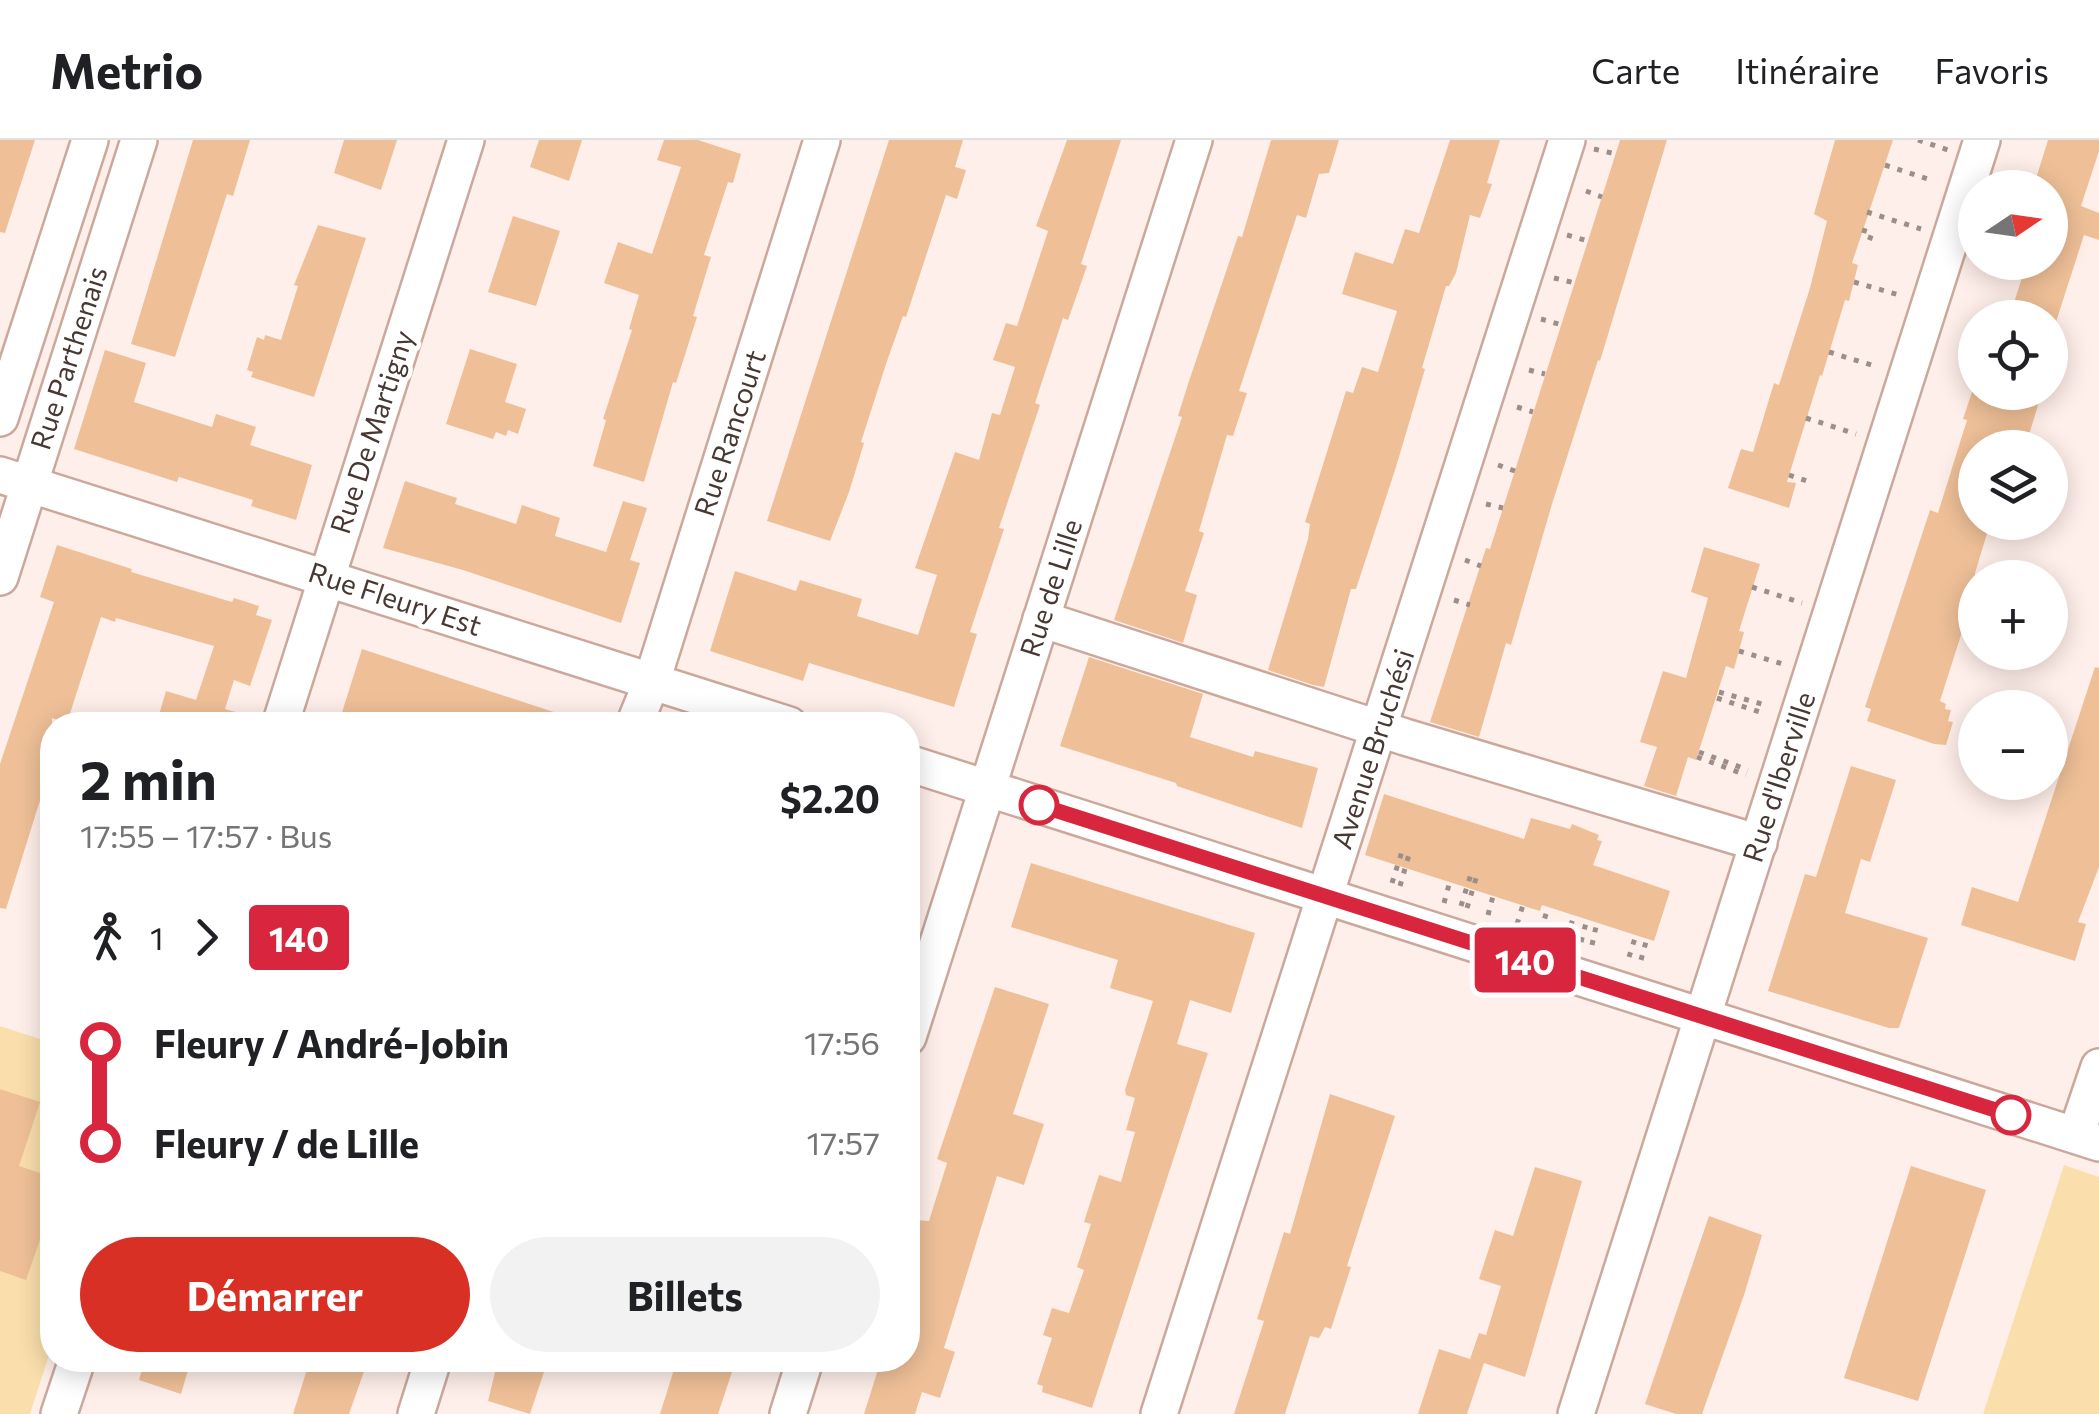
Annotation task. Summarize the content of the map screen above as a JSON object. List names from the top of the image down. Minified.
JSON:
{"streets":{"street":["Rue Parthenais","Rue De Martigny","Rue Rancourt","Rue de Lille","Rue Fleury Est","Avenue Bruchési","Rue d'Iberville"]},"crossings":[["Rue Parthenais","Rue Fleury Est"],["Rue De Martigny","Rue Fleury Est"],["Rue Rancourt","Rue Fleury Est"]],"lines":["bus line 140"],"north":"right","page":{"header":"Metrio","nav":["Carte","Itinéraire","Favoris"],"on_map":"140","map_buttons":["+","−"],"heading":["2 min","17:55 – 17:57 · Bus","$2.20"],"legs":["1","140"],"list":[{"name":"Fleury / André-Jobin","value":"17:56"},{"name":"Fleury / de Lille","value":"17:57"}],"buttons":["Démarrer","Billets"]}}
